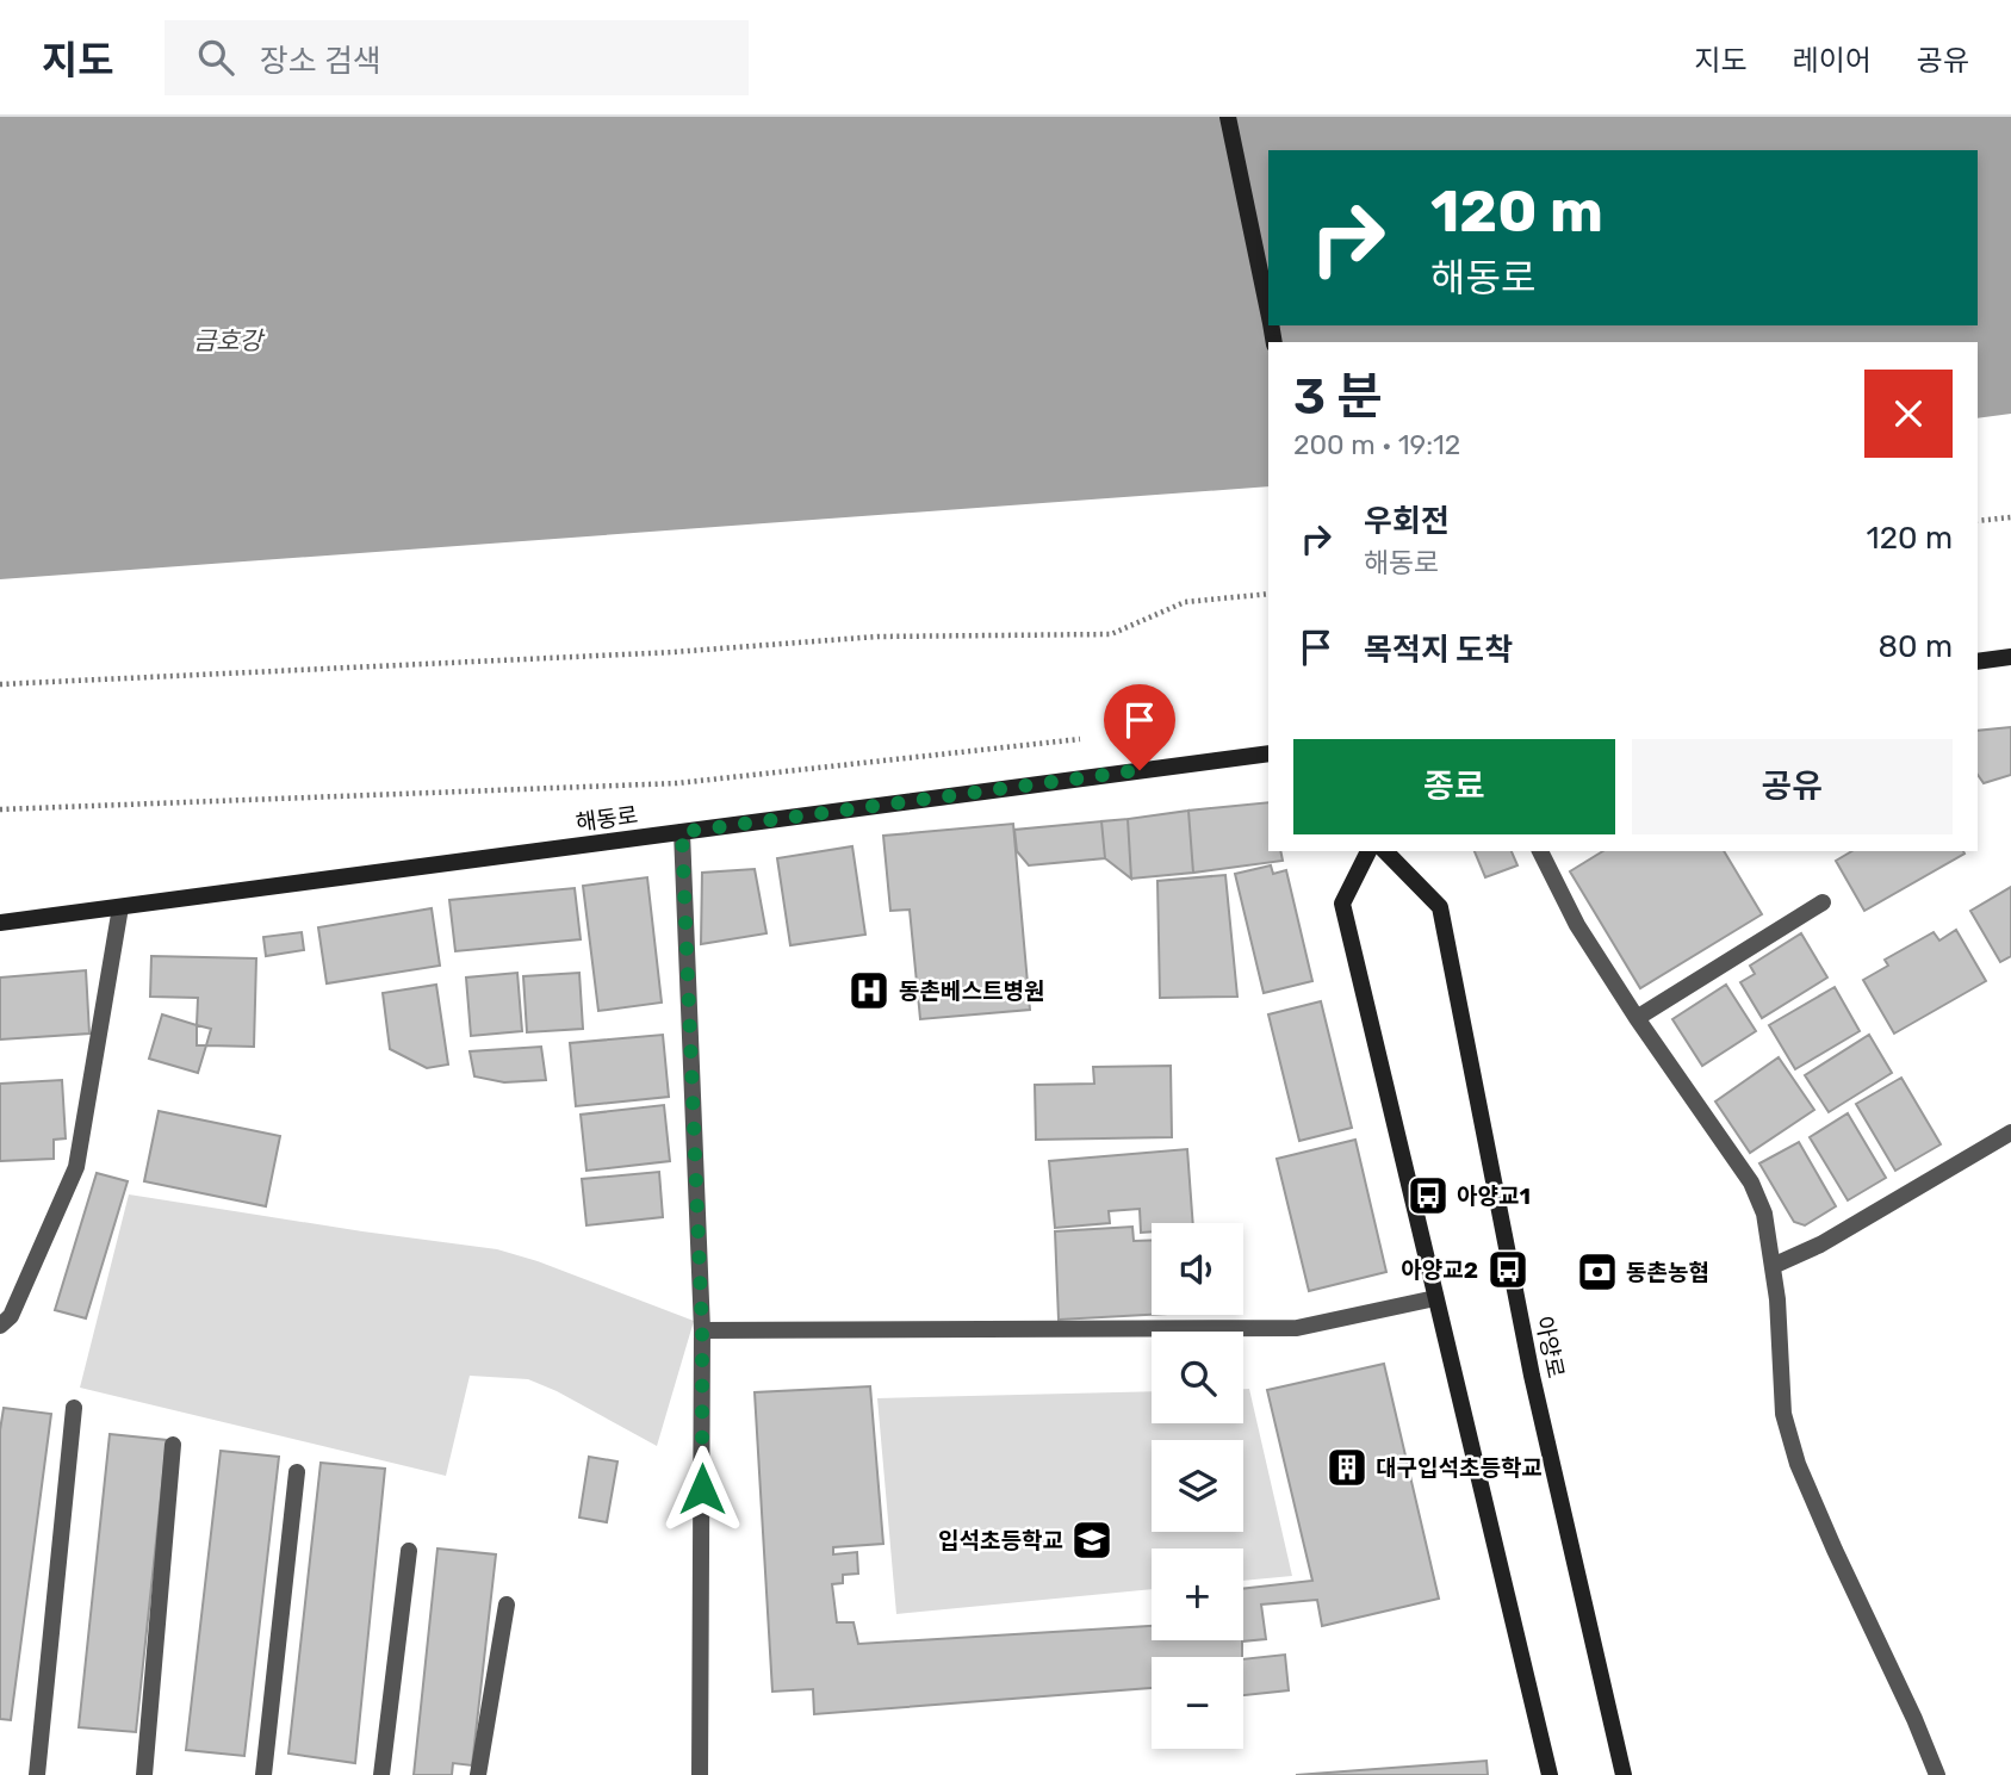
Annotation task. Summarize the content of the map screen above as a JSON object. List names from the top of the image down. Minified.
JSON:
{"streets":{"main road":["해동로","아양로"]},"water":["금호강"],"places":{"hospital":["동촌베스트병원"],"bus stop":["아양교1","아양교2"],"bank":["동촌농협"],"building":["대구입석초등학교"],"school or university":["입석초등학교"]},"page":{"header":"지도","search":"장소 검색","nav":["지도","레이어","공유"],"turn":["120 m","해동로"],"heading":["3 분","200 m · 19:12"],"list":[{"name":"우회전","note":"해동로","value":"120 m"},{"name":"목적지 도착","value":"80 m"}],"buttons":["종료","공유"],"map_buttons":["+","−"]}}
